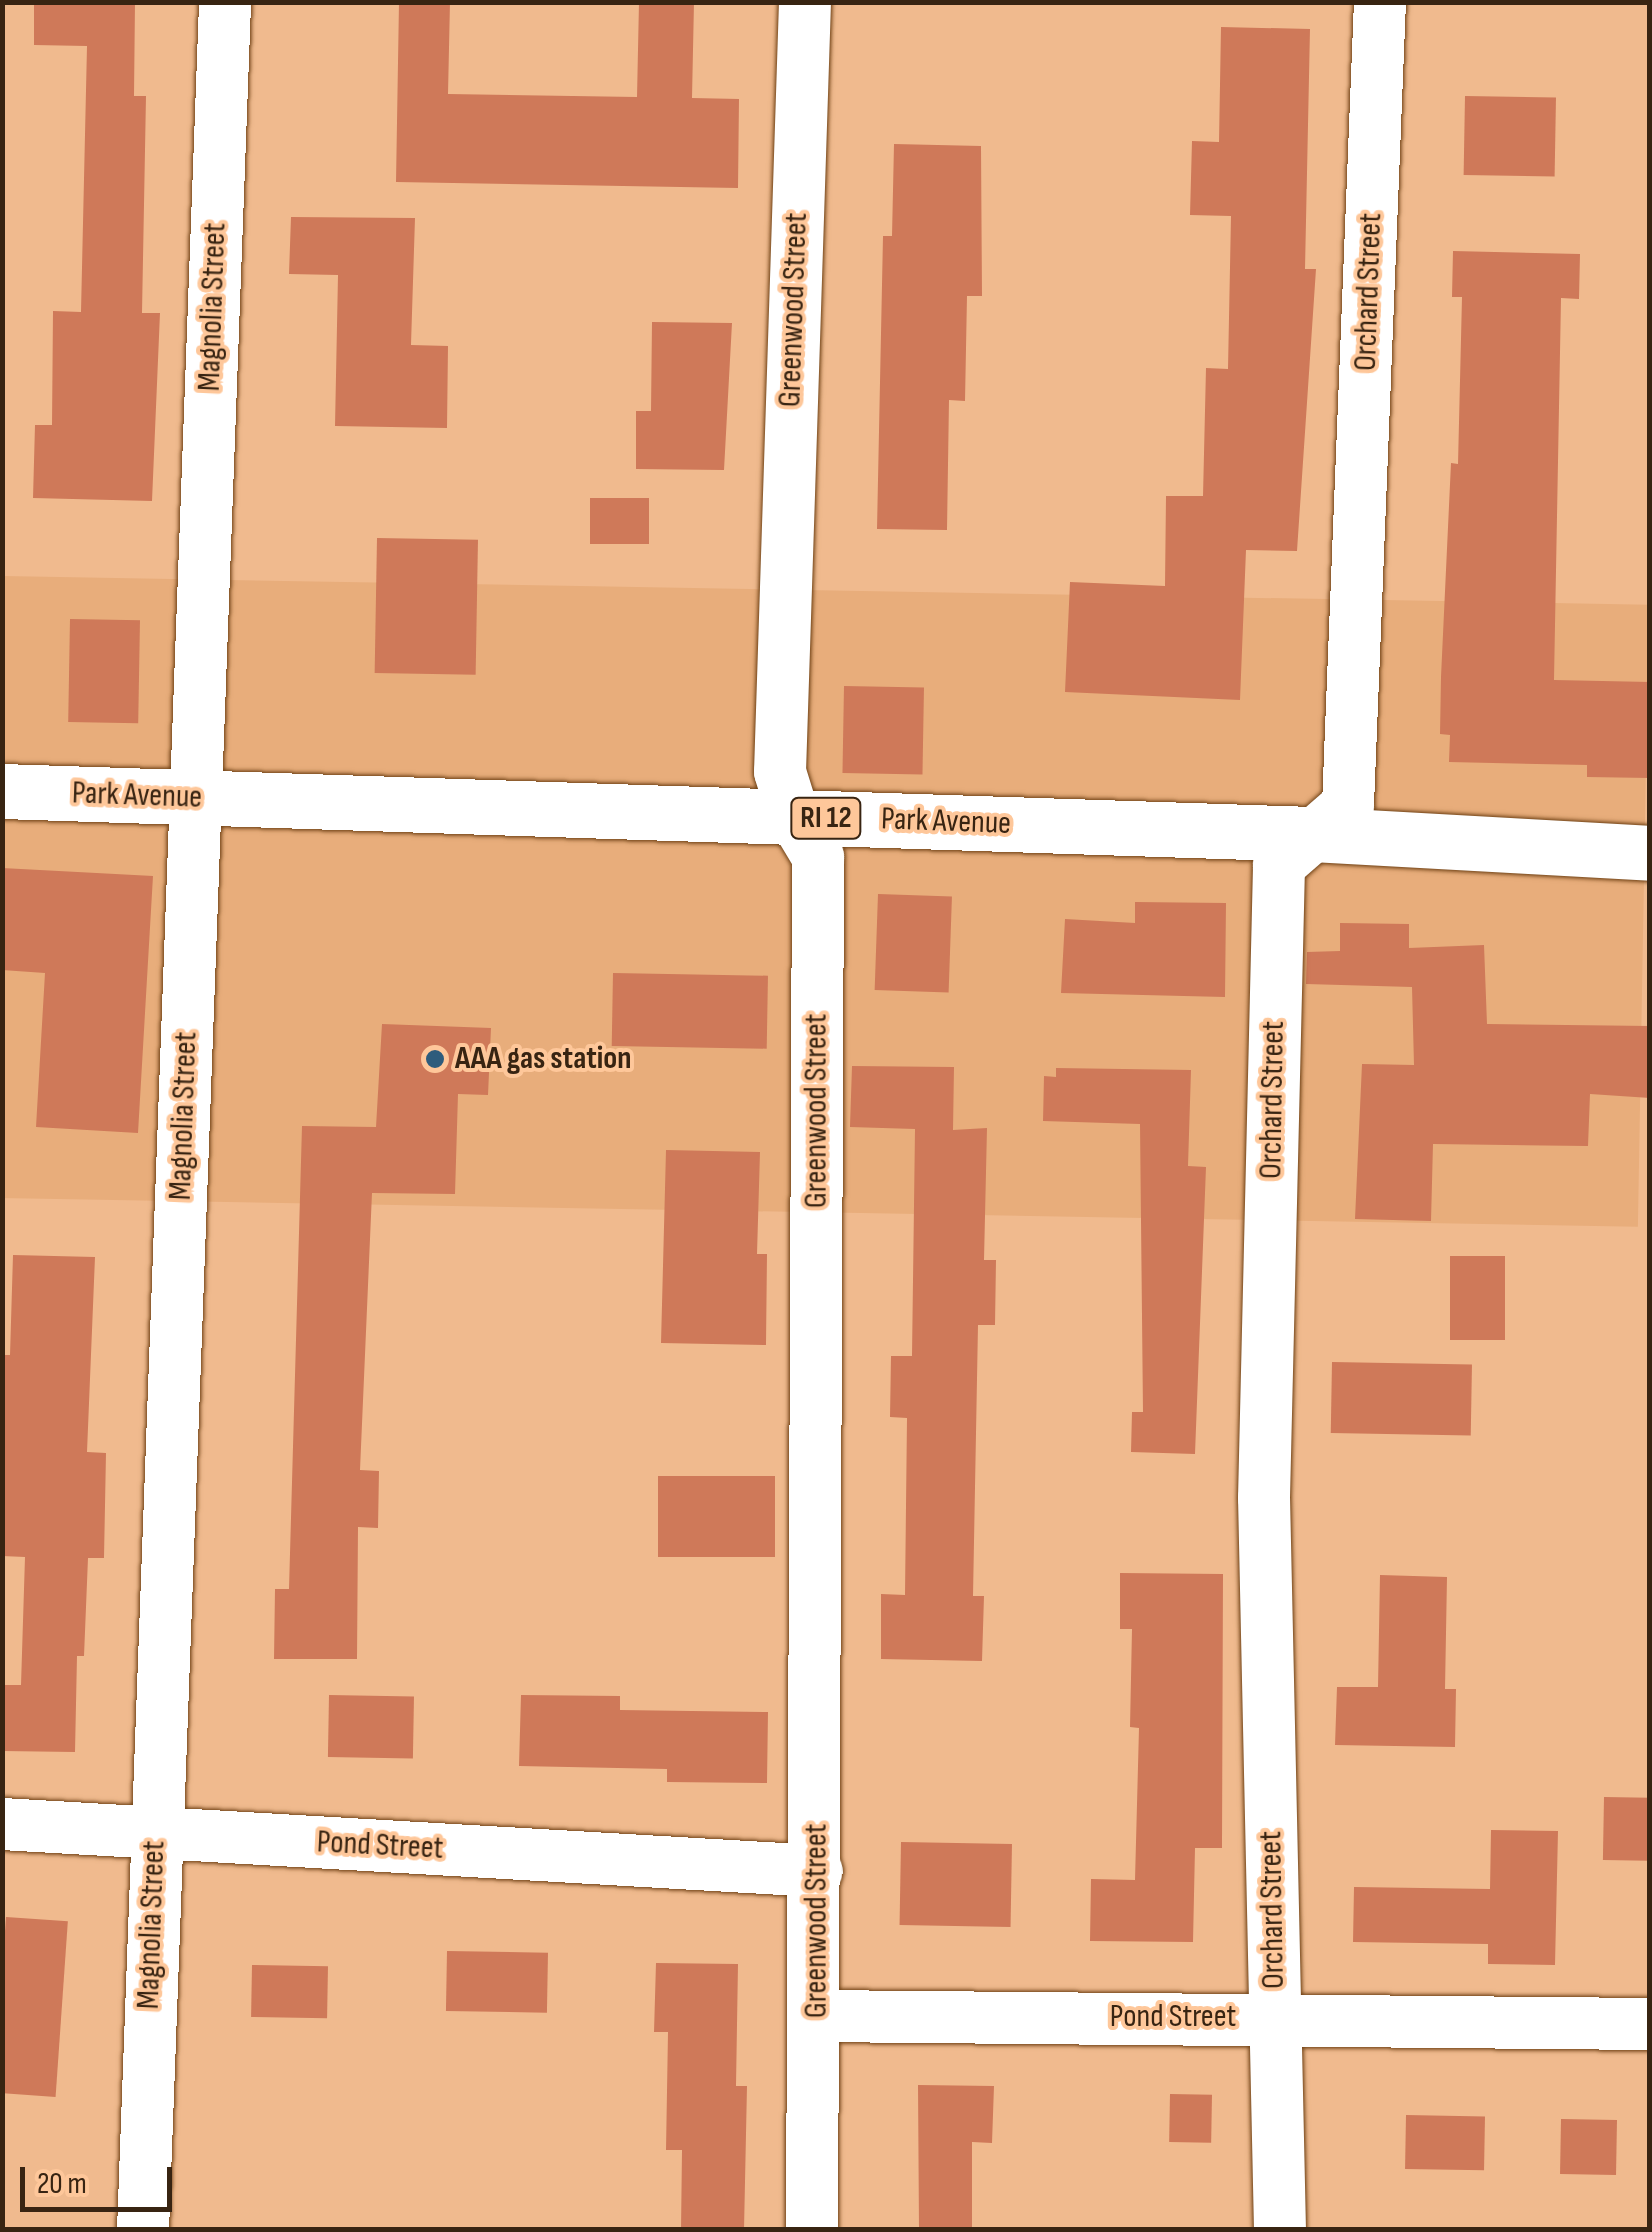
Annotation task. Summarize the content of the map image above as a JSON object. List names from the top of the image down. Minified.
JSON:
{"streets":{"main road":["Park Avenue","RI 12"],"street":["Orchard Street","Magnolia Street","Greenwood Street","Pond Street"]},"crossings":[["Orchard Street","Park Avenue"],["Orchard Street","Pond Street"],["Magnolia Street","Park Avenue"],["Magnolia Street","Pond Street"],["Greenwood Street","Park Avenue"],["Greenwood Street","Pond Street"]],"places":["AAA gas station"],"scale_bar":"20 m"}
